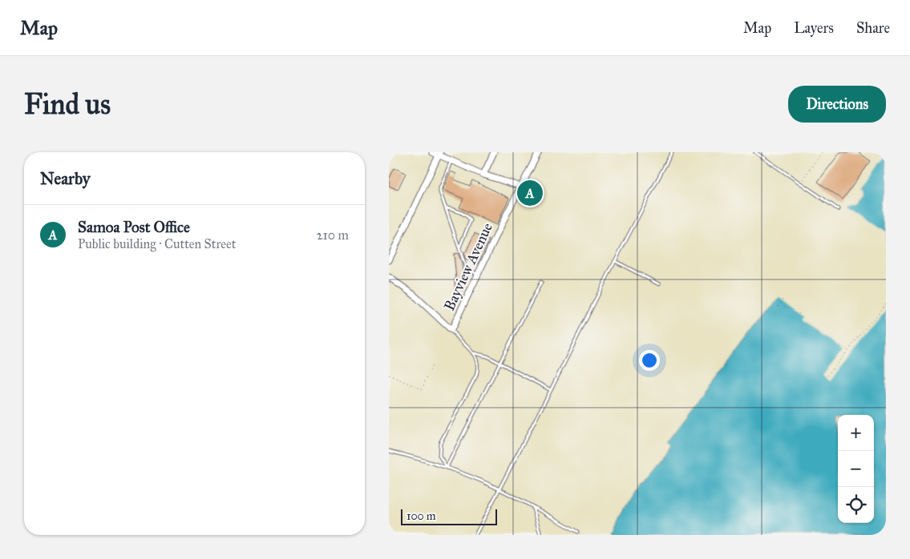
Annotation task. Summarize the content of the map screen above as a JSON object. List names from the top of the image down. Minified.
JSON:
{"streets":{"street":["Bayview Avenue"]},"scale_bar":"100 m","page":{"header":"Map","nav":["Map","Layers","Share"],"buttons":"Directions","title":"Find us","heading":"Nearby","pins":"A","list":[{"mark":"A","name":"Samoa Post Office","note":"Public building · Cutten Street","value":"210 m"}],"map_buttons":["+","−"],"scale":"100 m"}}
